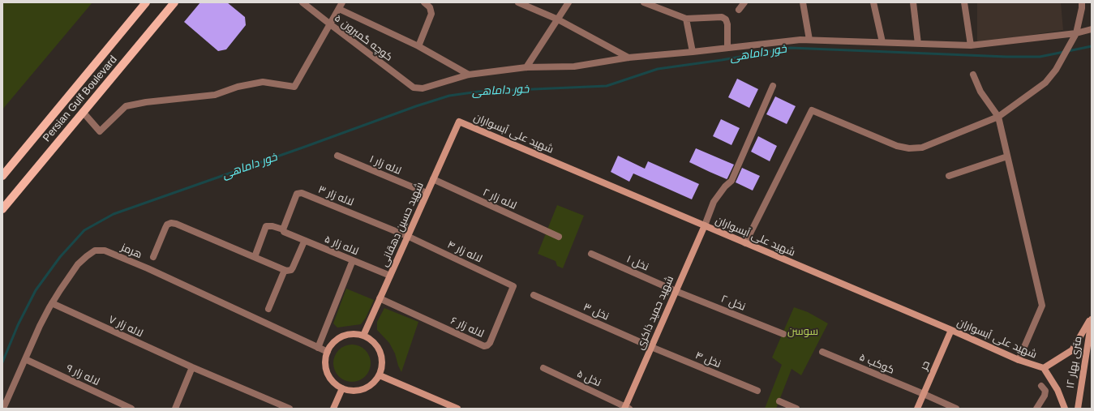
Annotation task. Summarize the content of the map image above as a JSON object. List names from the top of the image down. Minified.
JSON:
{"streets":{"main road":["Persian Gulf Boulevard"],"street":["کوچه گمبرون ۵","شهید علی آبسواران","لاله زار ۱","لاله زار ۳","لاله زار ۲","شهید حسین دهقانی","لاله زار ۵","هرمز","لاله زار ۴","نخل ۱","نخل ۲","نخل ۳","شهید حمید ذاکری","لاله زار ۷","لاله زار ۶","نخل ۴","۱۲ متری بهار","کوکب ۵","حر","لاله زار ۹","نخل ۵"]},"crossings":[["شهید علی آبسواران","شهید حسین دهقانی"],["شهید علی آبسواران","شهید حمید ذاکری"],["شهید علی آبسواران","۱۲ متری بهار"],["شهید علی آبسواران","حر"],["لاله زار ۱","شهید حسین دهقانی"],["لاله زار ۳","شهید حسین دهقانی"],["لاله زار ۳","لاله زار ۵"],["لاله زار ۳","لاله زار ۴"],["لاله زار ۲","شهید حسین دهقانی"],["شهید حسین دهقانی","لاله زار ۵"],["شهید حسین دهقانی","هرمز"],["شهید حسین دهقانی","لاله زار ۴"],["شهید حسین دهقانی","لاله زار ۶"],["هرمز","لاله زار ۷"],["هرمز","لاله زار ۹"],["لاله زار ۴","لاله زار ۶"],["نخل ۱","نخل ۲"],["نخل ۱","شهید حمید ذاکری"],["نخل ۲","شهید حمید ذاکری"],["نخل ۳","شهید حمید ذاکری"],["نخل ۳","نخل ۴"],["شهید حمید ذاکری","نخل ۴"],["شهید حمید ذاکری","نخل ۵"],["کوکب ۵","حر"]],"water":["خور داماهی"],"parks":["سوسن"]}
